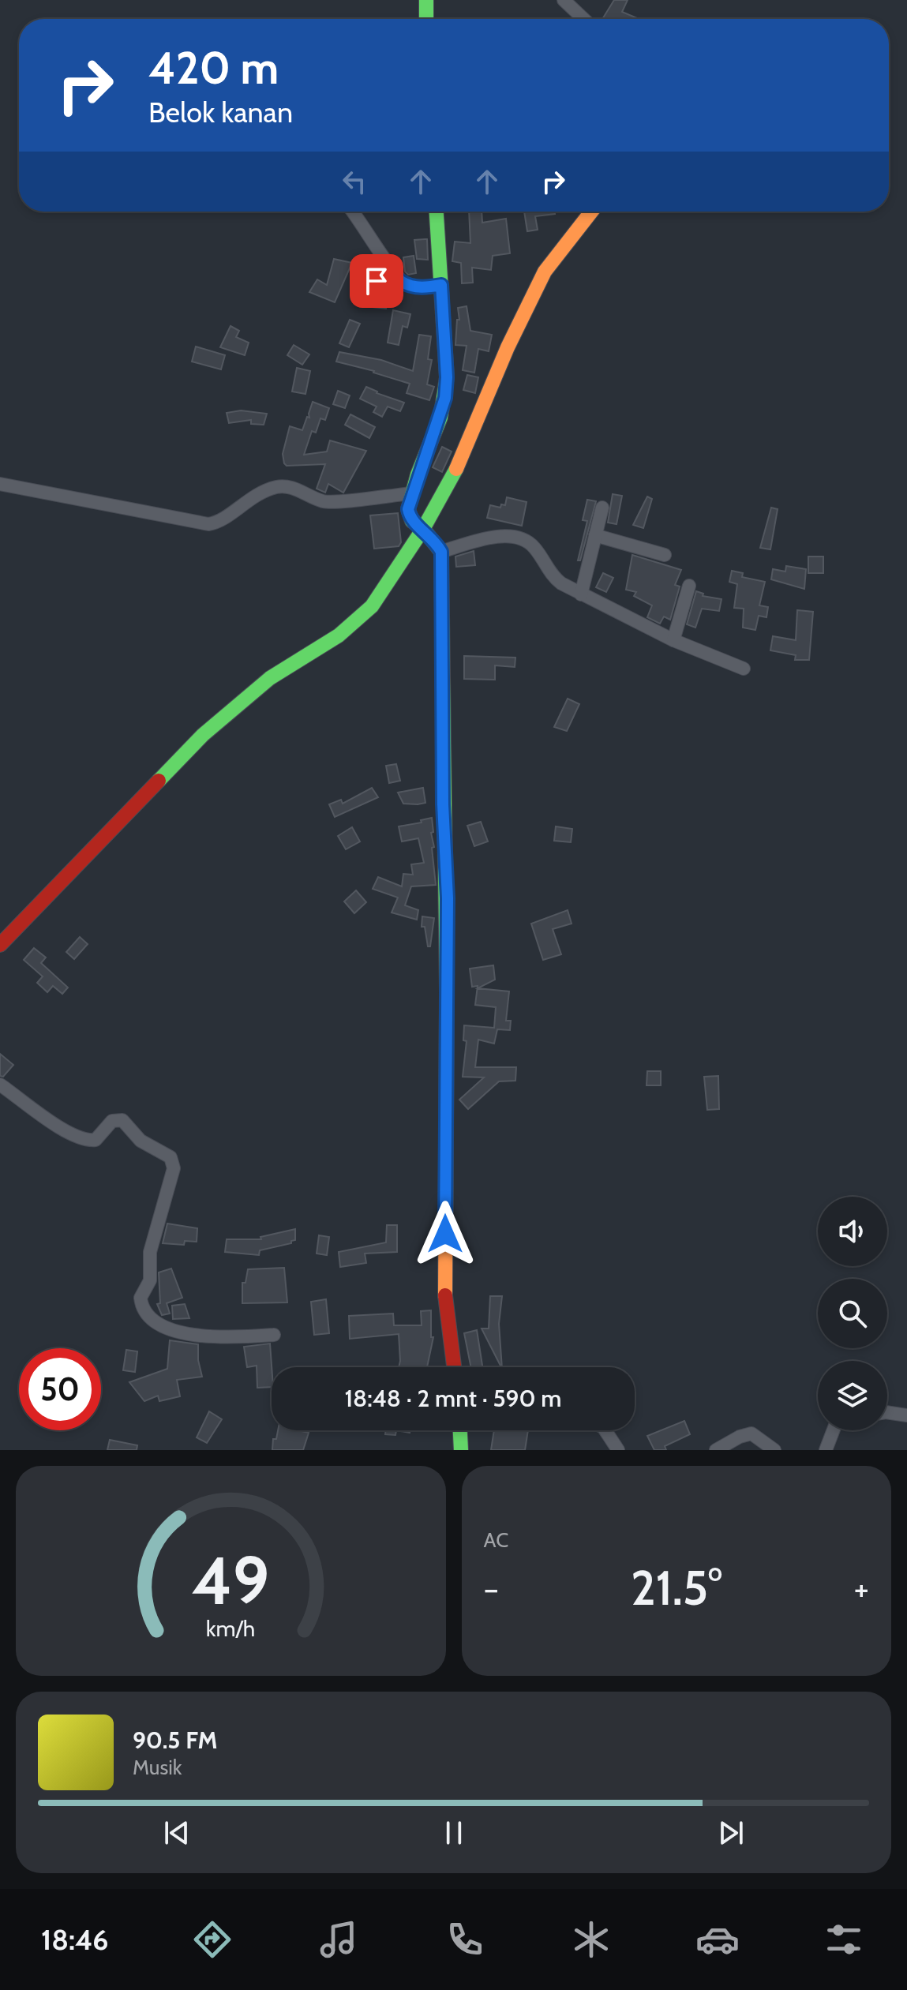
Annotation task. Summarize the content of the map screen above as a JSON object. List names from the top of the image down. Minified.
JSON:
{"page":{"turn":["420 m","Belok kanan"],"limit":"50","trip":"18:48 · 2 mnt · 590 m","tile":"AC","heat":["−","21.5°","+"],"song":["90.5 FM","Musik"],"tabs":"18:46","gauge":["49","km/h"]}}
